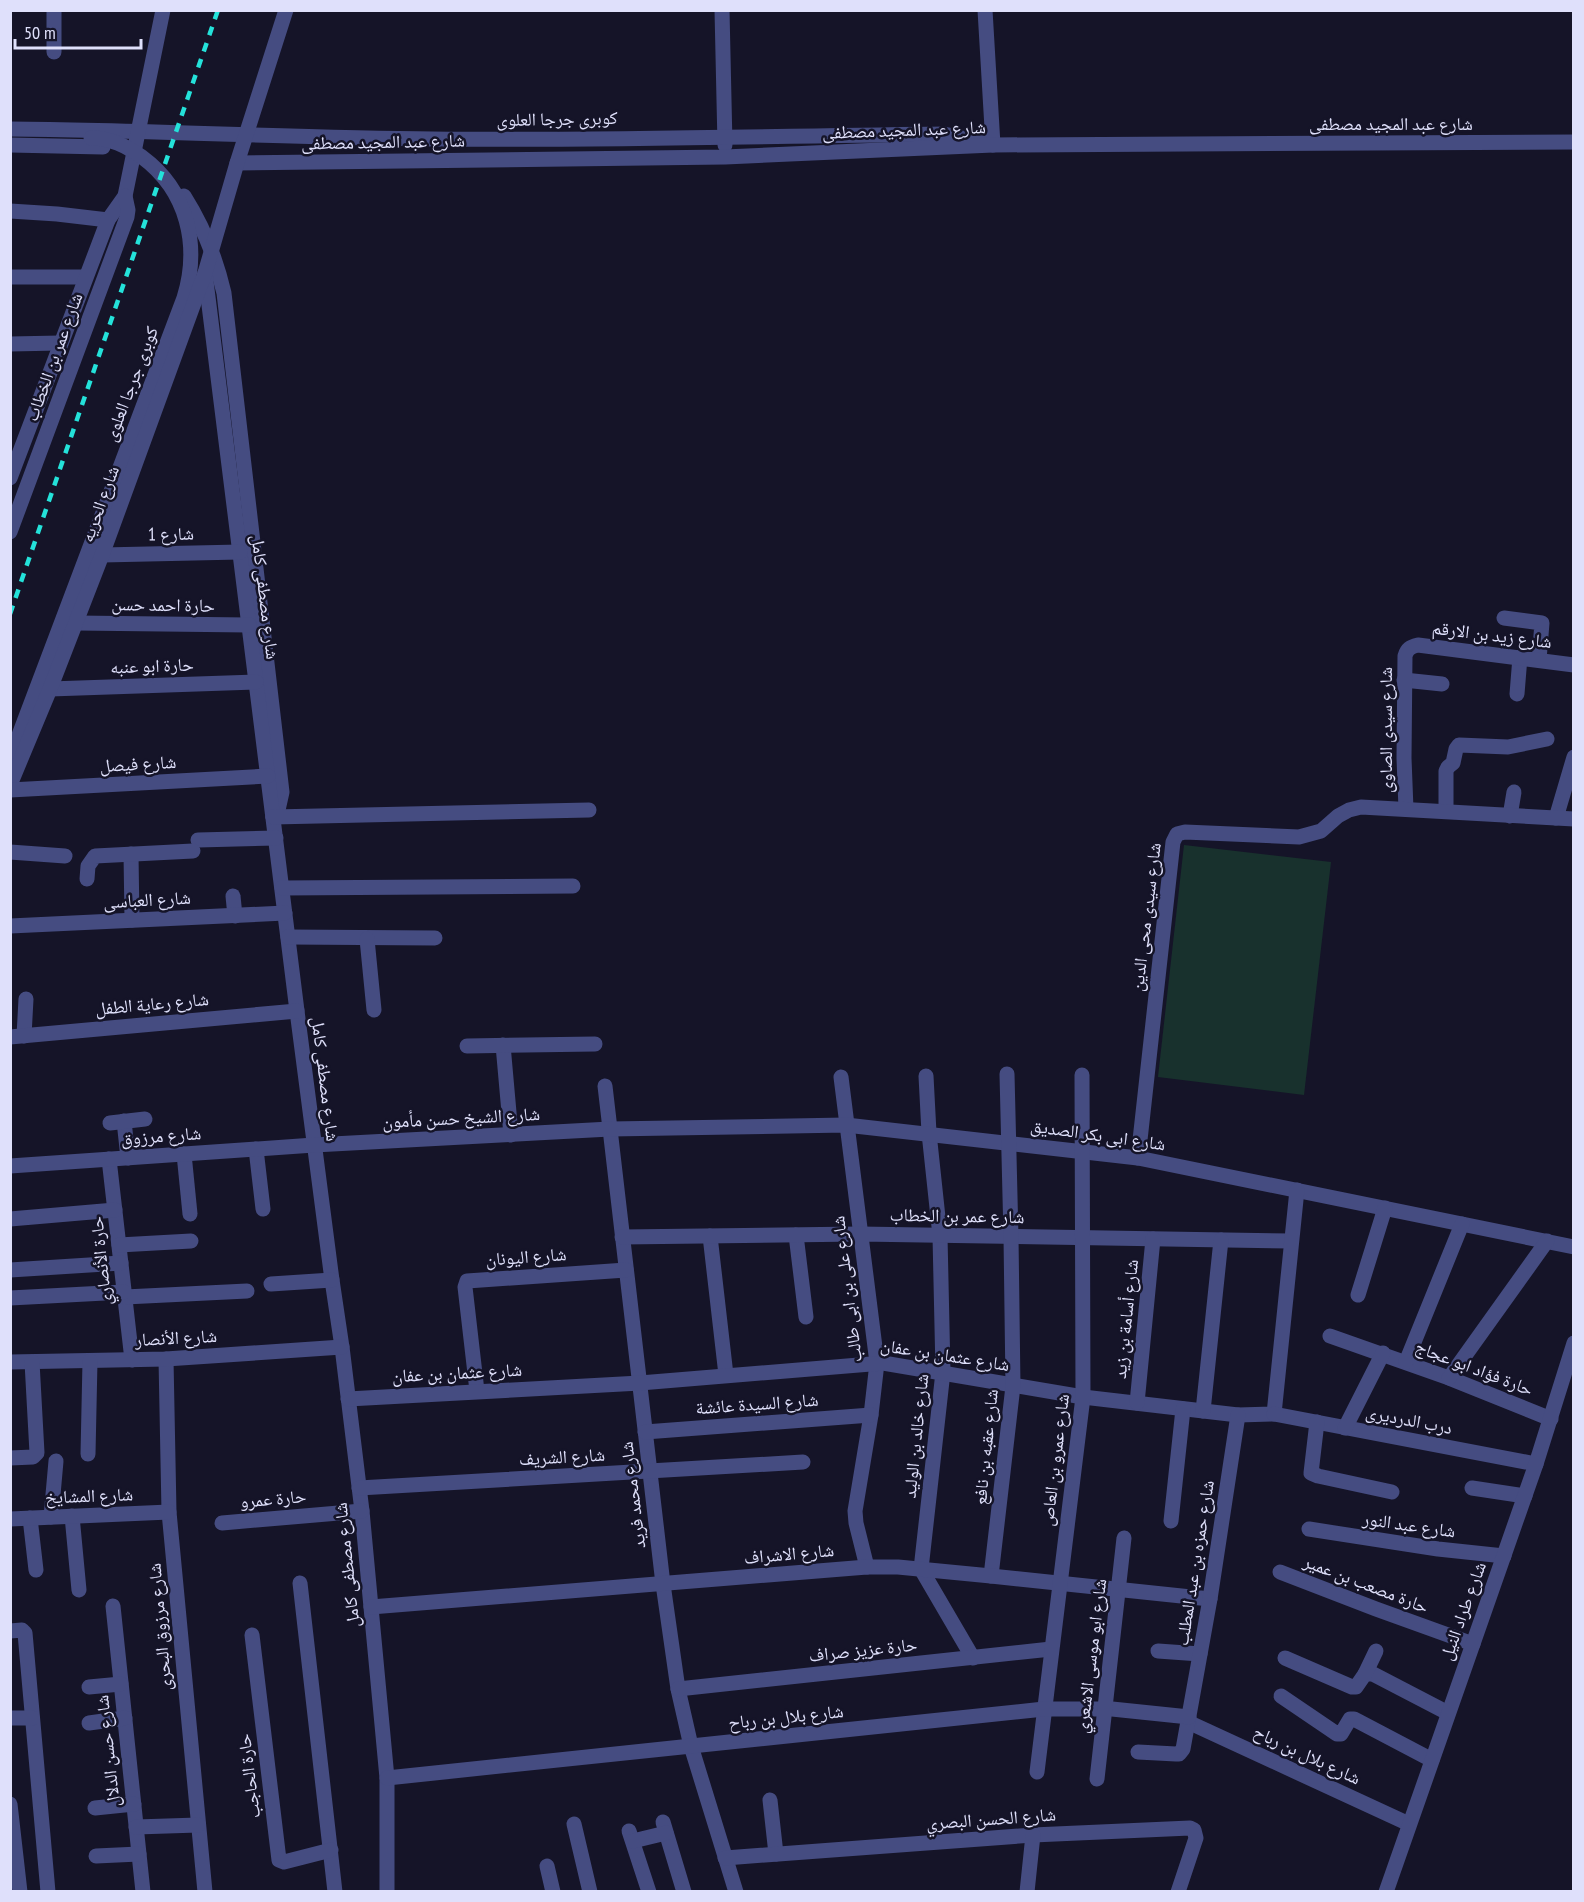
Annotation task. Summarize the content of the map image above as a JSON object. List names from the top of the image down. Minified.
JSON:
{"streets":{"street":["كوبرى جرجا العلوى","شارع عبد المجيد مصطفى","شارع عمر بن الخطاب","شارع الحريه","شارع 1","شارع مصطفى كامل","حارة احمد حسن","شارع زيد بن الارقم","حارة ابو عنبه","شارع سيدى الصاوى","شارع فيصل","شارع العباسى","شارع سيدى محى الدين","شارع رعاية الطفل","شارع الشيخ حسن مأمون","شارع ابى بكر الصديق","شارع مرزوق","شارع اليونان","حارة الأنصاري","شارع على بن ابى طالب","شارع أسامة بن زيد","شارع الأنصار","شارع عثمان بن عفان","حارة فؤاد ابو عجاج","شارع السيدة عائشة","درب الدرديرى","شارع خالد بن الوليد","شارع عقبه بن نافع","شارع الشريف","شارع عمرو بن العاص","شارع محمد فريد","شارع المشايخ","حارة عمرو","شارع عبد النور","شارع الاشراف","شارع حمزه بن عبد المطلب","حارة مصعب بن عمير","شارع طراد النيل","شارع مرزوق البحرى","حارة عزيز صراف","شارع ابو موسى الاشعري","شارع بلال بن رباح","شارع حسن الدلال","حارة الحاجب","شارع الحسن البصري"]},"crossings":[["كوبرى جرجا العلوى","شارع عبد المجيد مصطفى"],["شارع عبد المجيد مصطفى","شارع الحريه"],["شارع عمر بن الخطاب","شارع على بن ابى طالب"],["شارع عمر بن الخطاب","شارع أسامة بن زيد"],["شارع عمر بن الخطاب","شارع خالد بن الوليد"],["شارع عمر بن الخطاب","شارع عقبه بن نافع"],["شارع عمر بن الخطاب","شارع عمرو بن العاص"],["شارع عمر بن الخطاب","شارع محمد فريد"],["شارع الحريه","شارع 1"],["شارع الحريه","شارع مصطفى كامل"],["شارع الحريه","حارة احمد حسن"],["شارع الحريه","حارة ابو عنبه"],["شارع 1","شارع مصطفى كامل"],["شارع مصطفى كامل","حارة احمد حسن"],["شارع مصطفى كامل","حارة ابو عنبه"],["شارع مصطفى كامل","شارع فيصل"],["شارع مصطفى كامل","شارع العباسى"],["شارع مصطفى كامل","شارع رعاية الطفل"],["شارع مصطفى كامل","شارع الشيخ حسن مأمون"],["شارع مصطفى كامل","شارع مرزوق"],["شارع مصطفى كامل","شارع الأنصار"],["شارع مصطفى كامل","شارع عثمان بن عفان"],["شارع مصطفى كامل","شارع الشريف"],["شارع مصطفى كامل","حارة عمرو"],["شارع مصطفى كامل","شارع الاشراف"],["شارع مصطفى كامل","شارع بلال بن رباح"],["شارع زيد بن الارقم","شارع سيدى الصاوى"],["شارع سيدى الصاوى","شارع سيدى محى الدين"],["شارع سيدى محى الدين","شارع ابى بكر الصديق"],["شارع الشيخ حسن مأمون","شارع ابى بكر الصديق"],["شارع الشيخ حسن مأمون","شارع مرزوق"],["شارع الشيخ حسن مأمون","شارع محمد فريد"],["شارع ابى بكر الصديق","شارع على بن ابى طالب"],["شارع ابى بكر الصديق","شارع خالد بن الوليد"],["شارع ابى بكر الصديق","شارع عقبه بن نافع"],["شارع ابى بكر الصديق","شارع عمرو بن العاص"],["شارع ابى بكر الصديق","شارع محمد فريد"],["شارع مرزوق","حارة الأنصاري"],["شارع اليونان","شارع عثمان بن عفان"],["شارع اليونان","شارع محمد فريد"],["حارة الأنصاري","شارع الأنصار"],["شارع على بن ابى طالب","شارع عثمان بن عفان"],["شارع على بن ابى طالب","شارع السيدة عائشة"],["شارع على بن ابى طالب","شارع الاشراف"],["شارع أسامة بن زيد","شارع عثمان بن عفان"],["شارع الأنصار","شارع مرزوق البحرى"],["شارع عثمان بن عفان","درب الدرديرى"],["شارع عثمان بن عفان","شارع خالد بن الوليد"],["شارع عثمان بن عفان","شارع عقبه بن نافع"],["شارع عثمان بن عفان","شارع عمرو بن العاص"],["شارع عثمان بن عفان","شارع محمد فريد"],["شارع عثمان بن عفان","شارع حمزه بن عبد المطلب"],["حارة فؤاد ابو عجاج","شارع طراد النيل"],["شارع السيدة عائشة","شارع محمد فريد"],["درب الدرديرى","شارع طراد النيل"],["شارع خالد بن الوليد","شارع الاشراف"],["شارع عقبه بن نافع","شارع الاشراف"],["شارع الشريف","شارع محمد فريد"],["شارع عمرو بن العاص","شارع الاشراف"],["شارع عمرو بن العاص","حارة عزيز صراف"],["شارع عمرو بن العاص","شارع بلال بن رباح"],["شارع محمد فريد","شارع الاشراف"],["شارع محمد فريد","حارة عزيز صراف"],["شارع محمد فريد","شارع بلال بن رباح"],["شارع محمد فريد","شارع الحسن البصري"],["شارع المشايخ","شارع مرزوق البحرى"],["شارع عبد النور","شارع طراد النيل"],["شارع الاشراف","شارع حمزه بن عبد المطلب"],["شارع الاشراف","شارع ابو موسى الاشعري"],["شارع حمزه بن عبد المطلب","شارع بلال بن رباح"],["حارة مصعب بن عمير","شارع طراد النيل"],["شارع طراد النيل","شارع بلال بن رباح"],["شارع ابو موسى الاشعري","شارع بلال بن رباح"]],"scale_bar":"50 m"}
